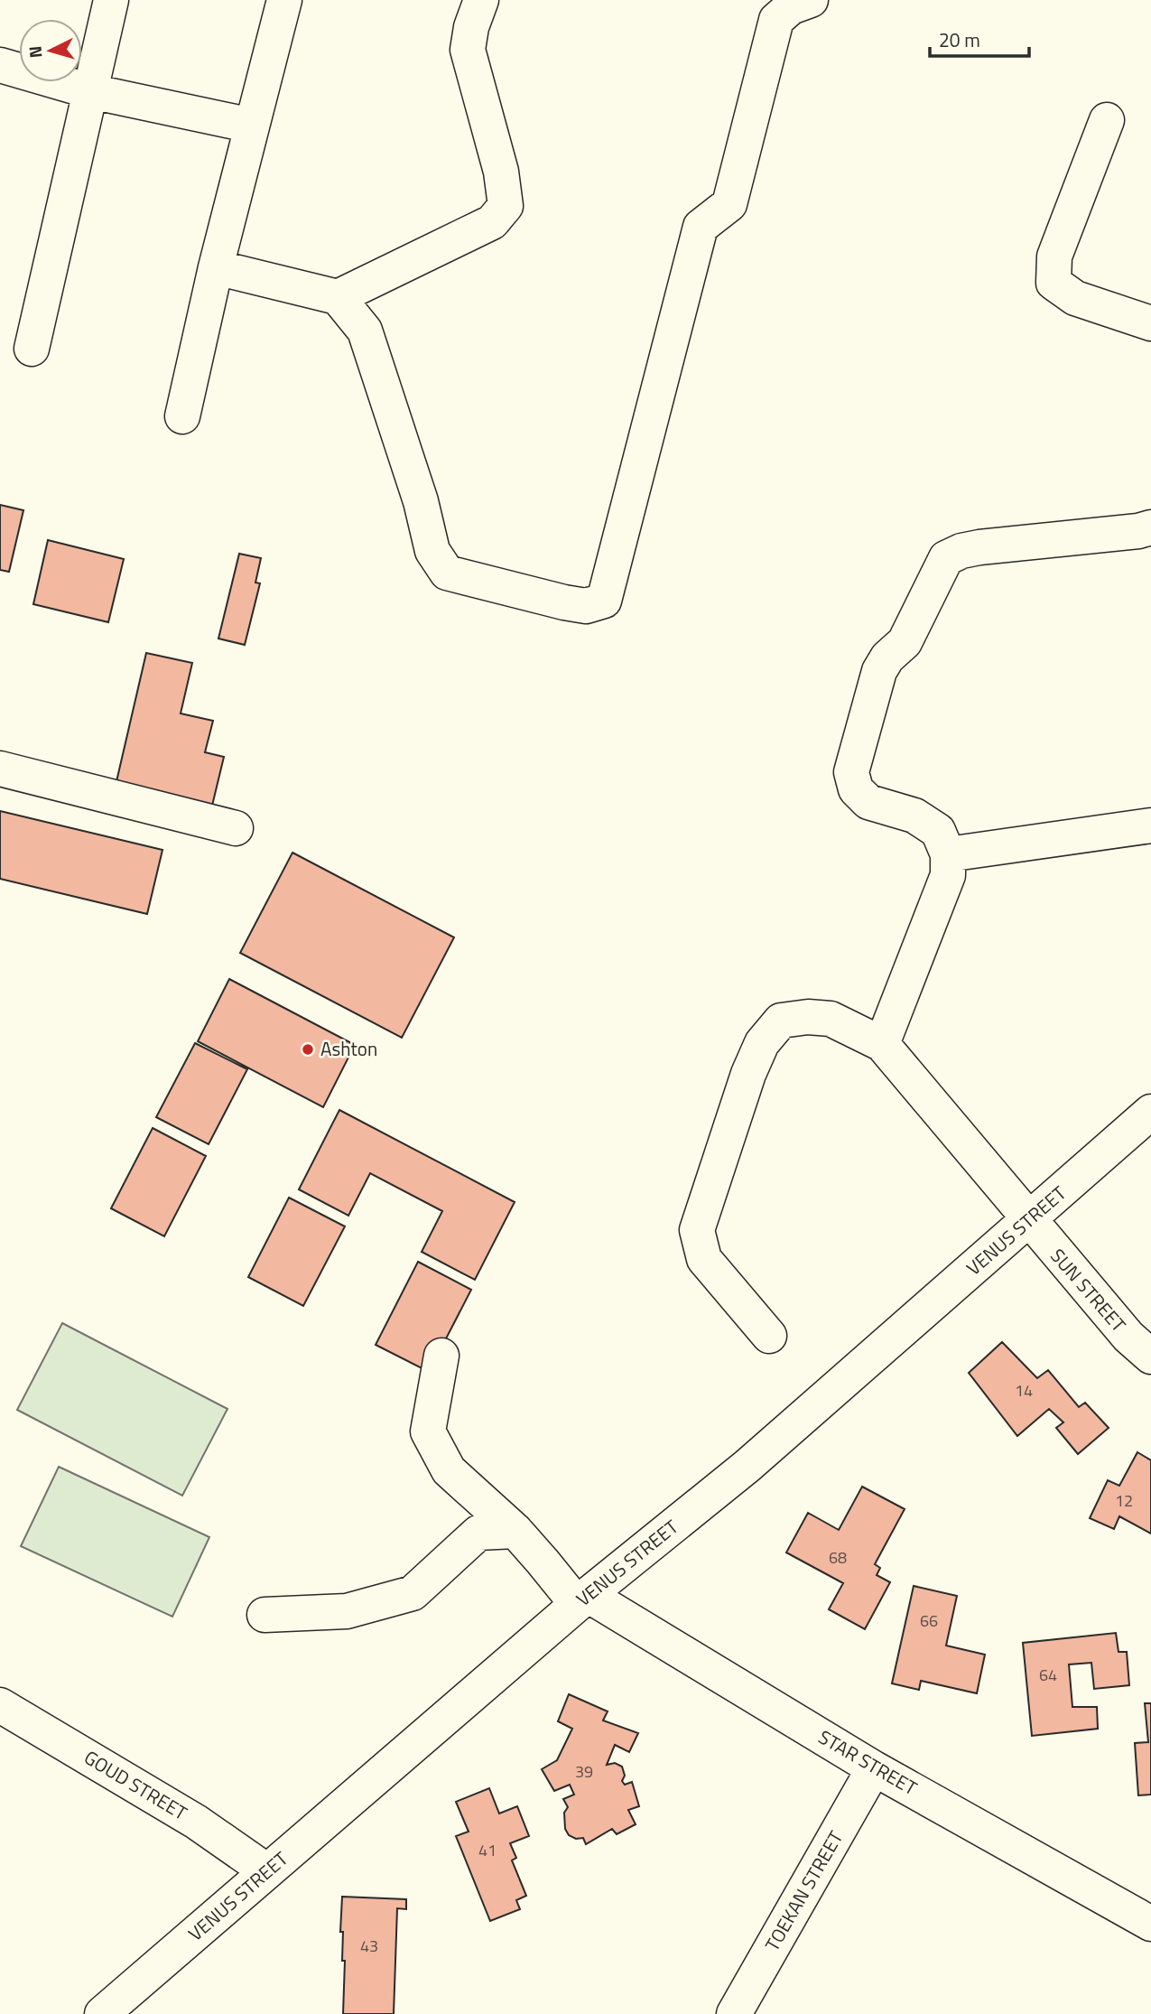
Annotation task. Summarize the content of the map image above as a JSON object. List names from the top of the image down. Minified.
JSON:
{"streets":{"street":["VENUS STREET","SUN STREET","STAR STREET","GOUD STREET","TOEKAN STREET"]},"crossings":[["VENUS STREET","SUN STREET"],["VENUS STREET","STAR STREET"],["VENUS STREET","GOUD STREET"],["STAR STREET","TOEKAN STREET"]],"places":["Ashton"],"house_numbers":["14","12","68","66","64","39","41","43"],"scale_bar":"20 m","north":"left"}
